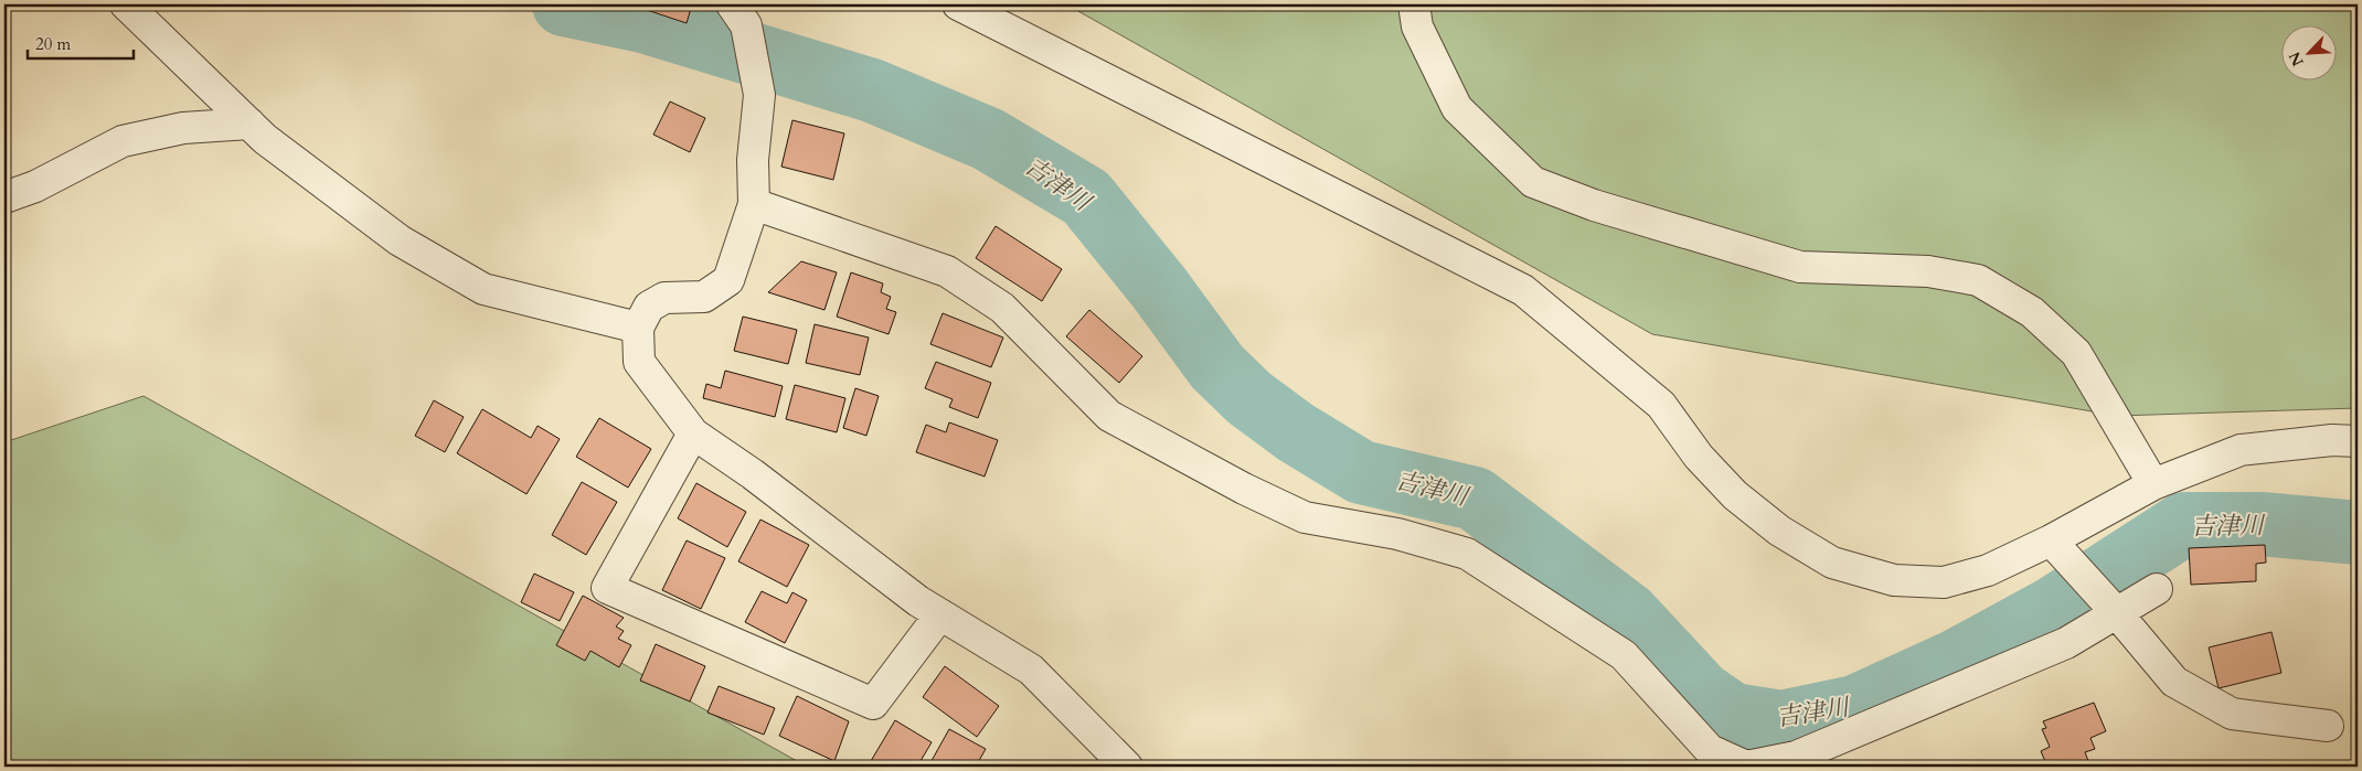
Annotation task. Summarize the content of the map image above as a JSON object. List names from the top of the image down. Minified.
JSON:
{"water":["吉津川"],"scale_bar":"20 m","north":"bottom left"}
